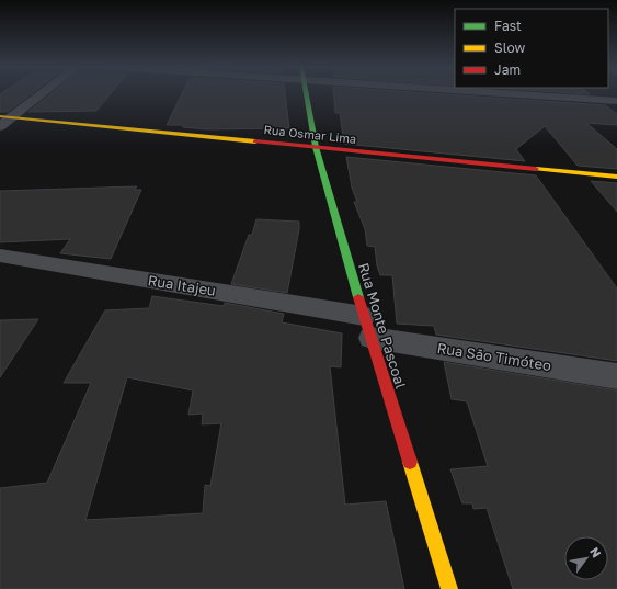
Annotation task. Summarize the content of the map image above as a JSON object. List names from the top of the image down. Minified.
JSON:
{"streets":{"street":["Rua Osmar Lima","Rua Itajeu","Rua Monte Pascoal","Rua São Timóteo"]},"crossings":[["Rua Osmar Lima","Rua Monte Pascoal"],["Rua Itajeu","Rua Monte Pascoal"],["Rua Itajeu","Rua São Timóteo"],["Rua Monte Pascoal","Rua São Timóteo"]],"legend":["Fast","Slow","Jam"],"north":"top right"}
